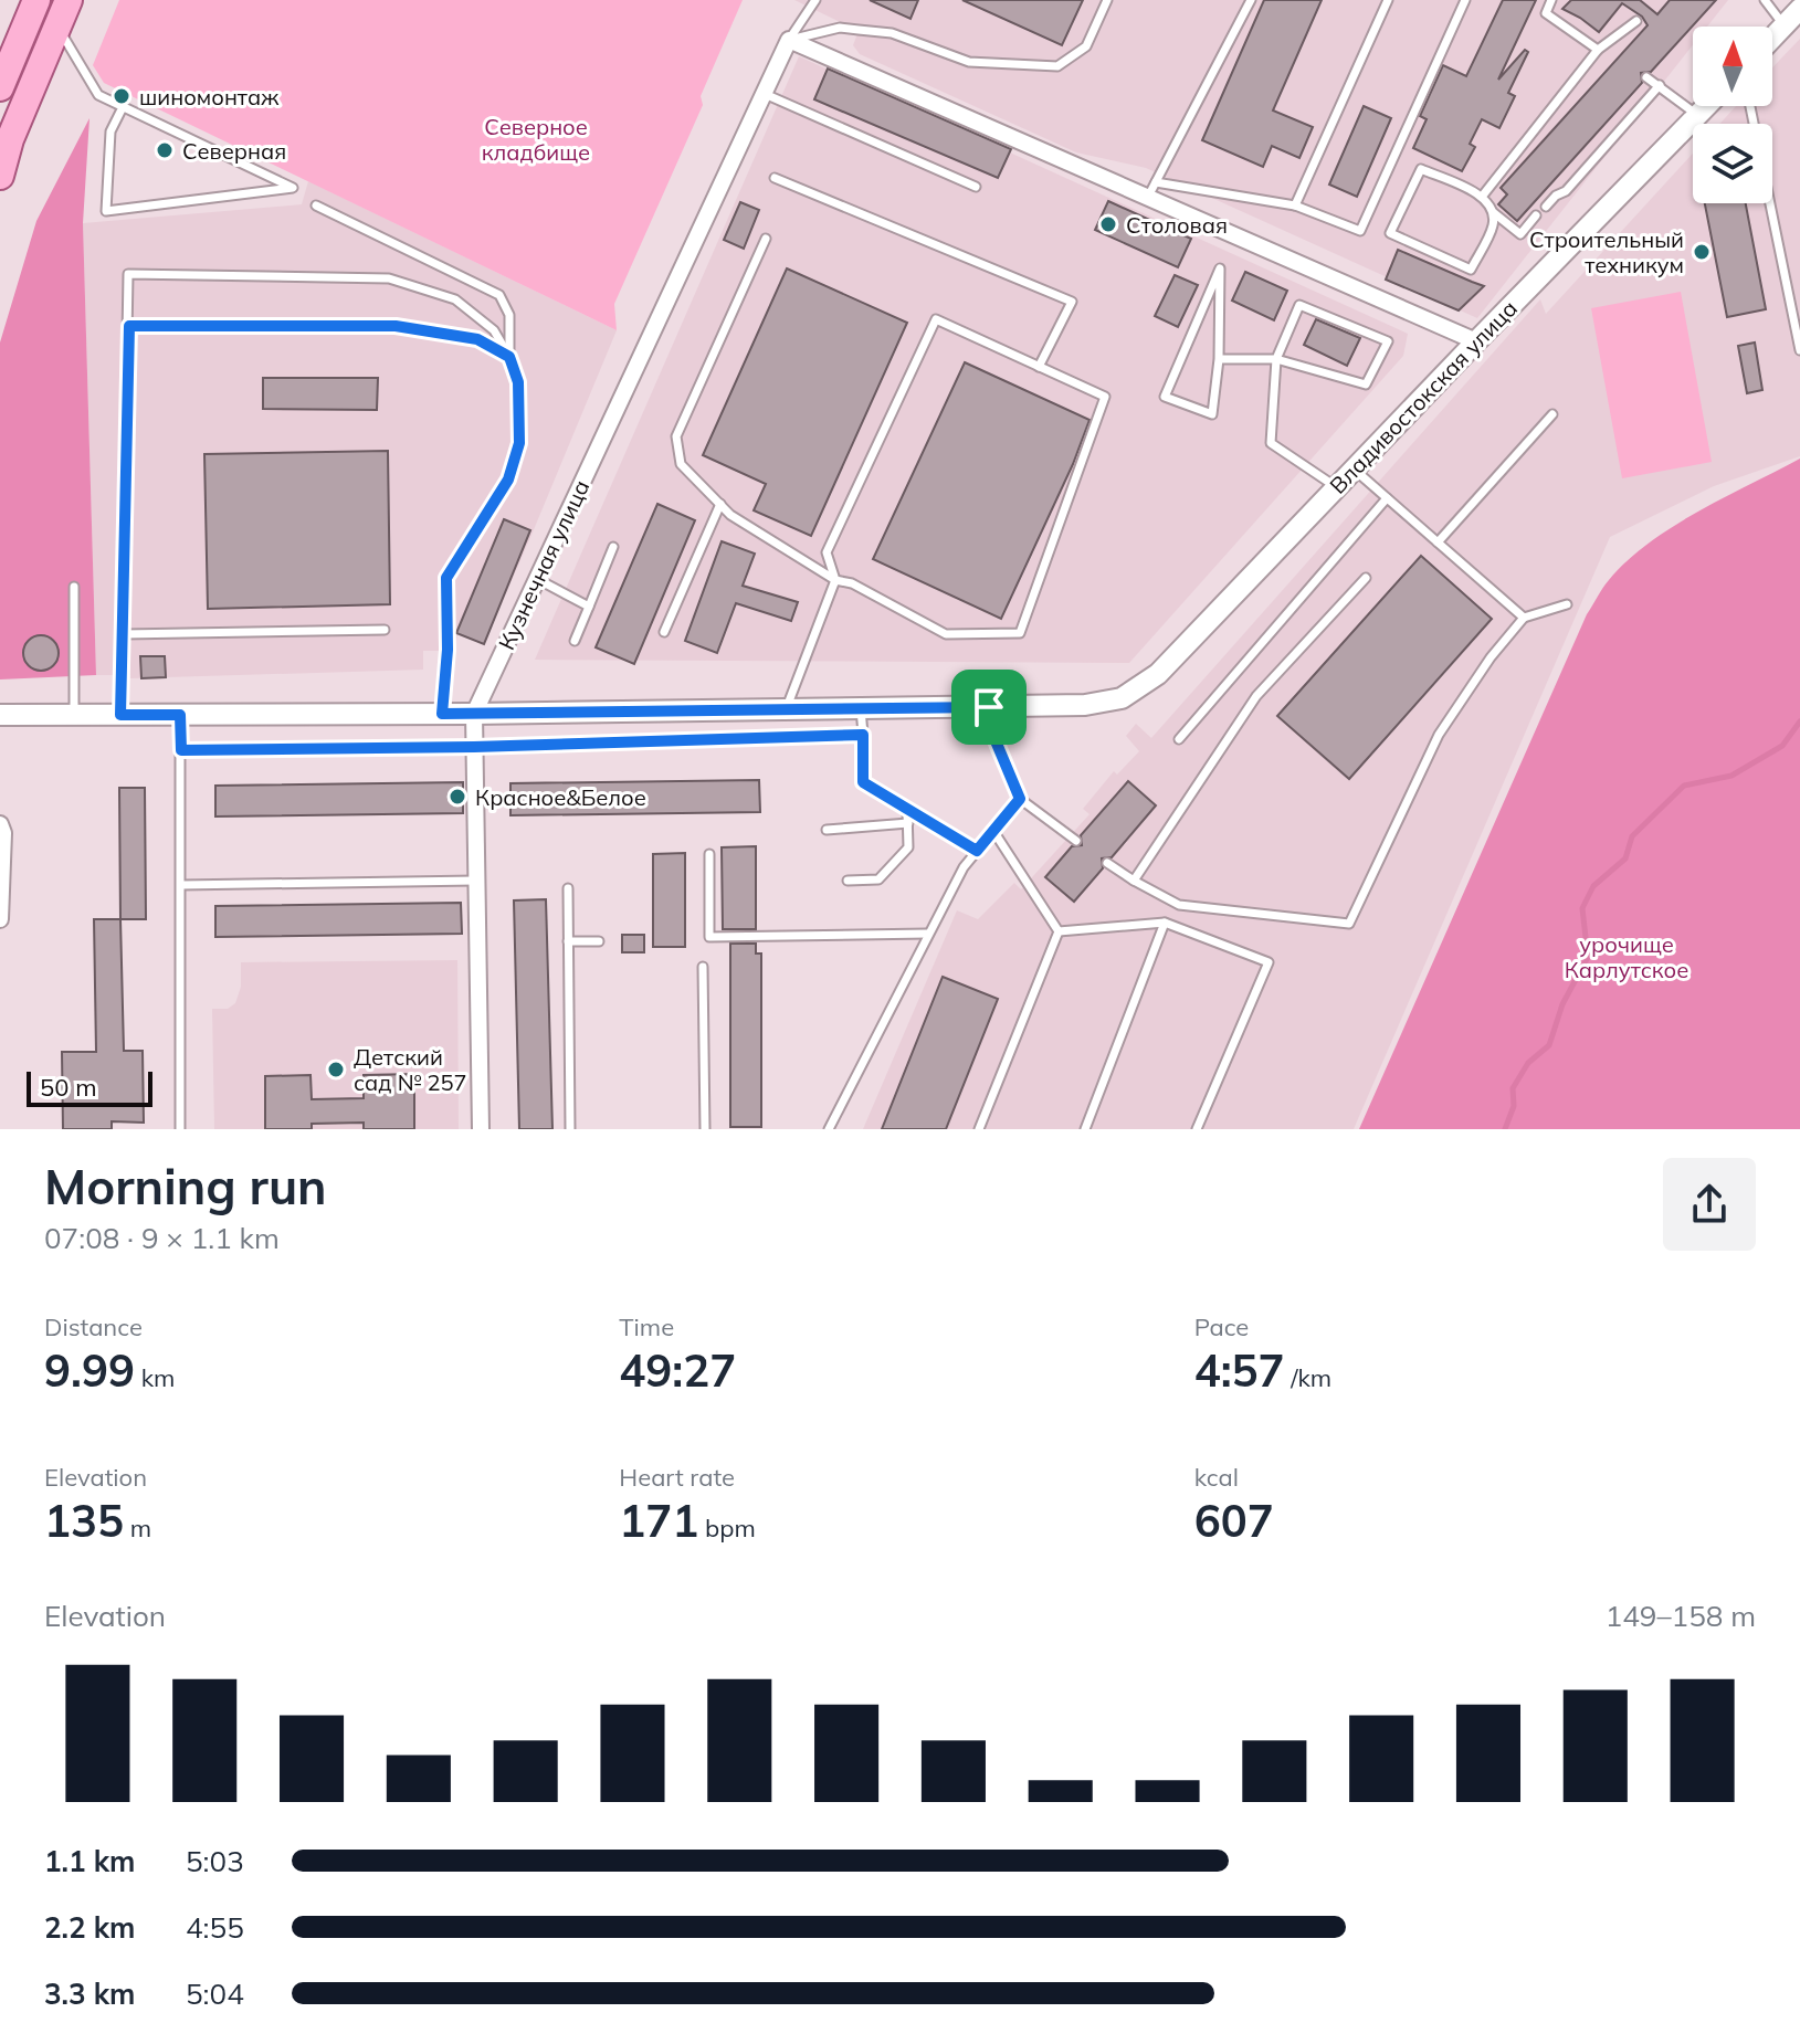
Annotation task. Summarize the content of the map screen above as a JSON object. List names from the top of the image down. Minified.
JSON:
{"streets":{"street":["Владивостокская улица","Кузнечная улица"]},"parks":["Северное кладбище","урочище Карлутское"],"places":["шиномонтаж","Северная","Столовая","Строительный техникум","Красное&Белое","Детский сад № 257"],"scale_bar":"50 m","north":"top","page":{"scale":"50 m","heading":["Morning run","07:08 · 9 × 1.1 km"],"stats":[["Distance","9.99 km"],["Time","49:27"],["Pace","4:57 /km"],["Elevation","135 m"],["Heart rate","171 bpm"],["kcal","607"]],"chart":["Elevation","149–158 m"],"list":[{"name":"1.1 km","note":"5:03"},{"name":"2.2 km","note":"4:55"},{"name":"3.3 km","note":"5:04"}]}}
